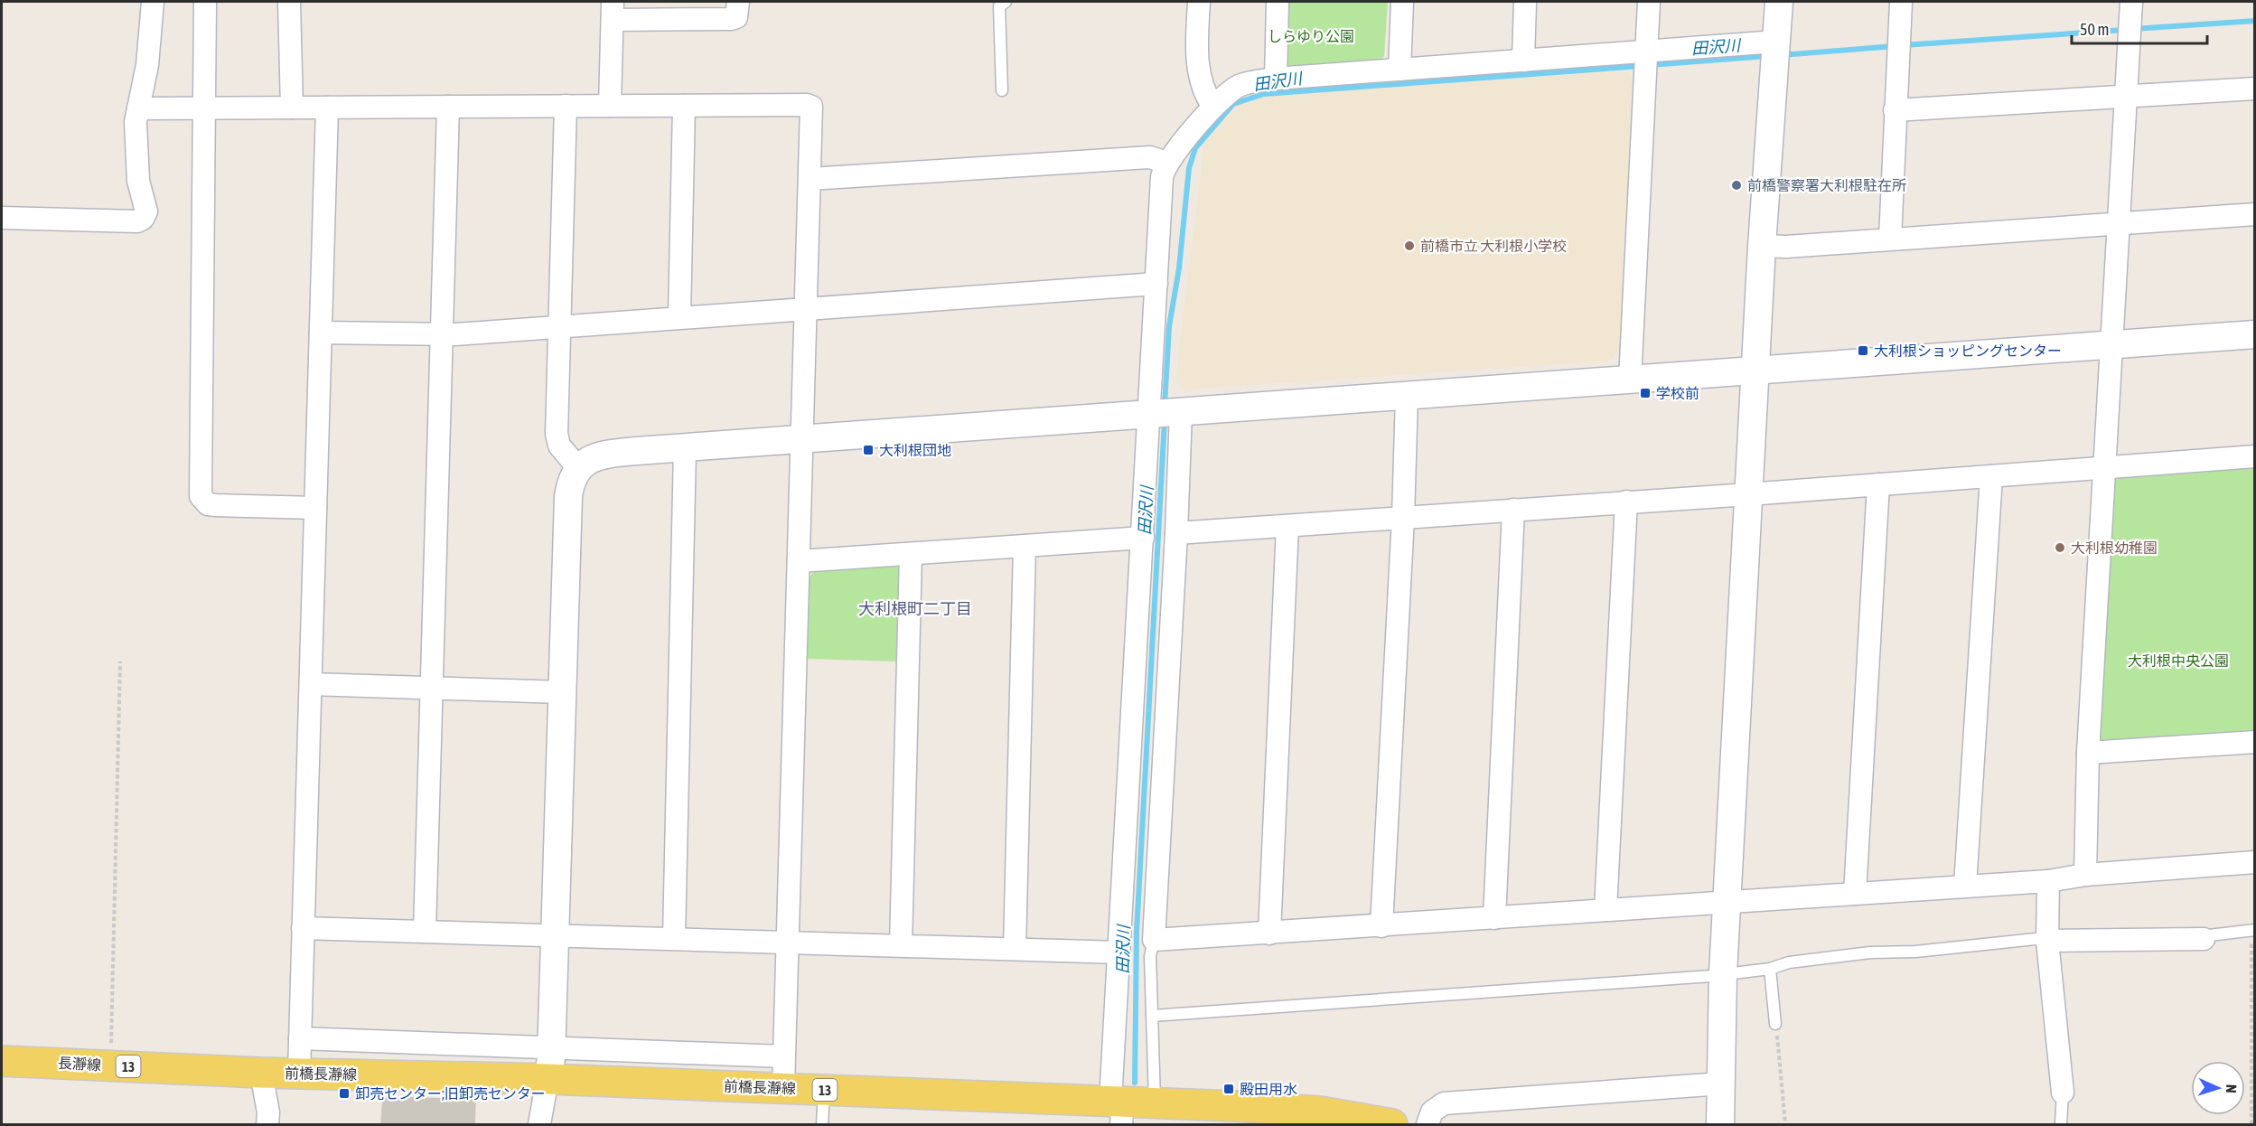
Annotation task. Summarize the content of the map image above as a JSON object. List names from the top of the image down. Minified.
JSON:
{"streets":{"main road":["長瀞線","13","前橋長瀞線"]},"crossings":[["長瀞線","前橋長瀞線"]],"districts":["大利根町二丁目"],"water":["田沢川"],"parks":["しらゆり公園","大利根中央公園"],"places":{"other":["前橋警察署大利根駐在所","前橋市立 大利根小学校","大利根幼稚園"],"transit":["大利根ショッピングセンター","学校前","大利根団地","殿田用水","卸売センター;旧卸売センター"]},"scale_bar":"50 m","north":"right"}
